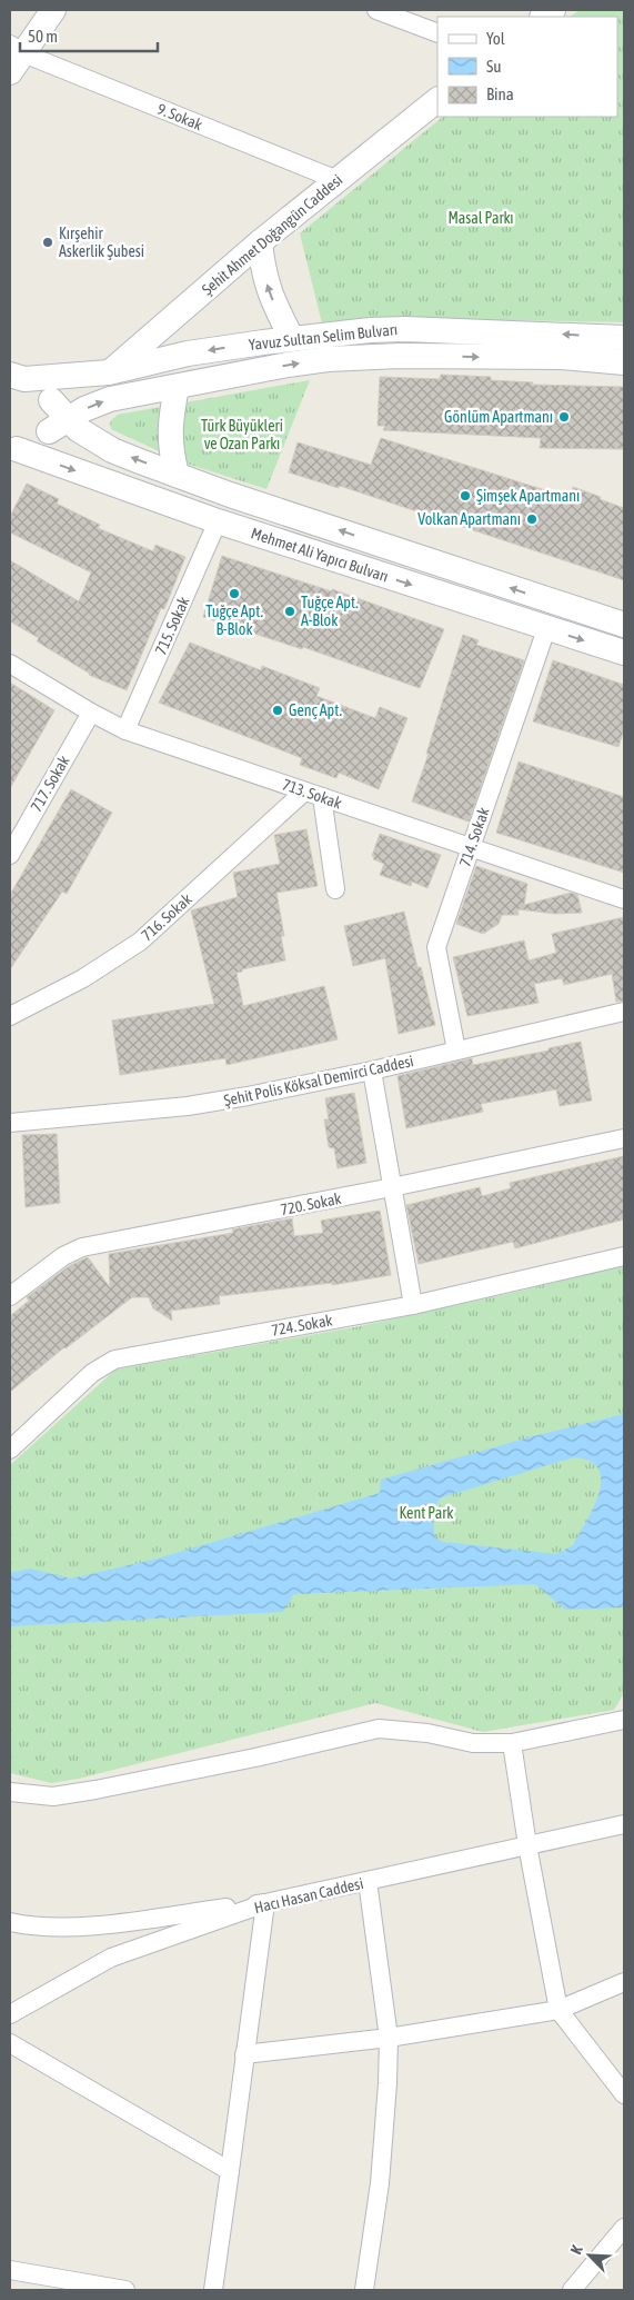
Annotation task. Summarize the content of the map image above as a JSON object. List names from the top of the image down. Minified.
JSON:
{"streets":{"main road":["Şehit Ahmet Doğangün Caddesi","Yavuz Sultan Selim Bulvarı","Mehmet Ali Yapıcı Bulvarı"],"street":["9. Sokak","715. Sokak","717. Sokak","713. Sokak","714. Sokak","716. Sokak","Şehit Polis Köksal Demirci Caddesi","720. Sokak","724. Sokak","Hacı Hasan Caddesi"]},"crossings":[["9. Sokak","Şehit Ahmet Doğangün Caddesi"],["Şehit Ahmet Doğangün Caddesi","Yavuz Sultan Selim Bulvarı"],["Yavuz Sultan Selim Bulvarı","Mehmet Ali Yapıcı Bulvarı"],["Mehmet Ali Yapıcı Bulvarı","715. Sokak"],["Mehmet Ali Yapıcı Bulvarı","714. Sokak"],["715. Sokak","713. Sokak"],["717. Sokak","713. Sokak"],["713. Sokak","714. Sokak"],["713. Sokak","716. Sokak"],["714. Sokak","Şehit Polis Köksal Demirci Caddesi"]],"parks":["Masal Parkı","Türk Büyükleri ve Ozan Parkı","Kent Park"],"places":["Kırşehir Askerlik Şubesi","Gönlüm Apartmanı","Şimşek Apartmanı","Volkan Apartmanı","Tuğçe Apt. B-Blok","Tuğçe Apt. A-Blok","Genç Apt."],"legend":["Yol","Su","Bina"],"scale_bar":"50 m","north":"top left"}
